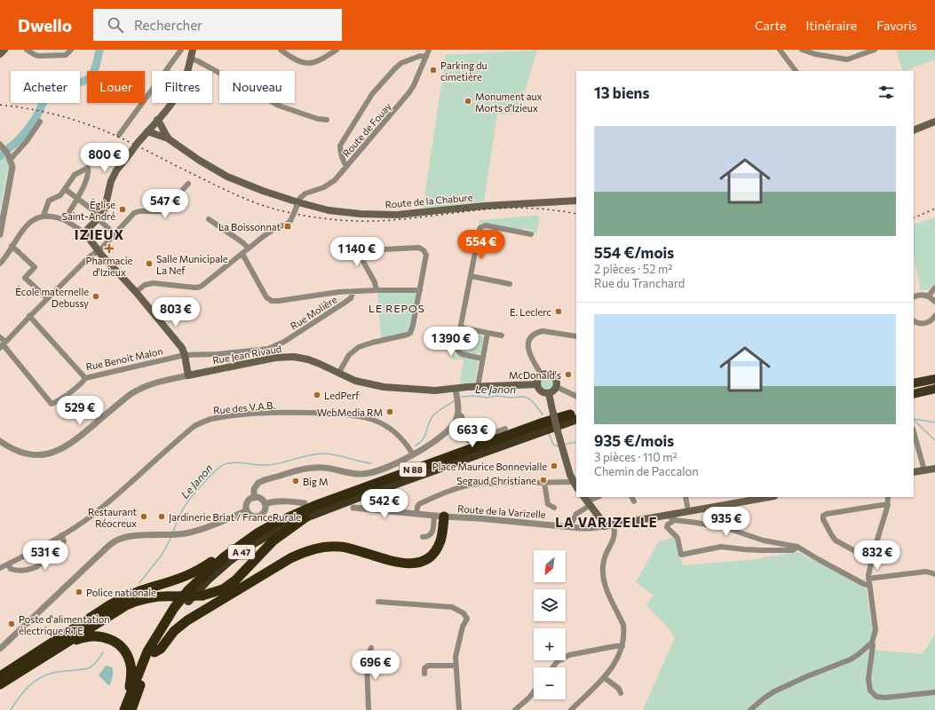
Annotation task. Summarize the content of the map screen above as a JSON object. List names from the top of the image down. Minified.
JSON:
{"streets":{"highway":["N 88","A 47"],"main road":["Route de la Chabure","Rue Jean Rivaud","Route de la Varizelle"],"street":["Route de Fouay","Rue Molière","Rue Benoit Malon","Rue des V.A.B."]},"crossings":[["Route de Fouay","Route de la Chabure"],["Rue Molière","Rue Jean Rivaud"],["Rue Jean Rivaud","Rue Benoit Malon"],["N 88","A 47"]],"districts":["IZIEUX","LE REPOS","LA VARIZELLE"],"water":["Le Janon"],"places":{"other":["Parking du cimetière","Monument aux Morts d'Izieux","Église Saint-André","Salle Municipale La Nef","École maternelle Debussy","E. Leclerc","McDonald's","LedPerf","WebMedia RM","Place Maurice Bonnevialle","Segaud Christiane","Big M","Restaurant Réocreux","Jardinerie Briat / FranceRurale","Police nationale","Poste d'alimentation électrique RTE"],"transit":["La Boissonnat"],"health":["Pharmacie d'Izieux"]},"north":"bottom left","page":{"header":"Dwello","search":"Rechercher","nav":["Carte","Itinéraire","Favoris"],"chip":["Acheter","Louer","Filtres","Nouveau"],"heading":"13 biens","list":[{"name":"554 €/mois","note":"2 pièces · 52 m² · Rue du Tranchard"},{"name":"935 €/mois","note":"3 pièces · 110 m² · Chemin de Paccalon"}],"price":["800 €","547 €","554 €","1 140 €","803 €","1 390 €","529 €","663 €","542 €","935 €","531 €","832 €","696 €"],"map_buttons":["+","−"]}}
